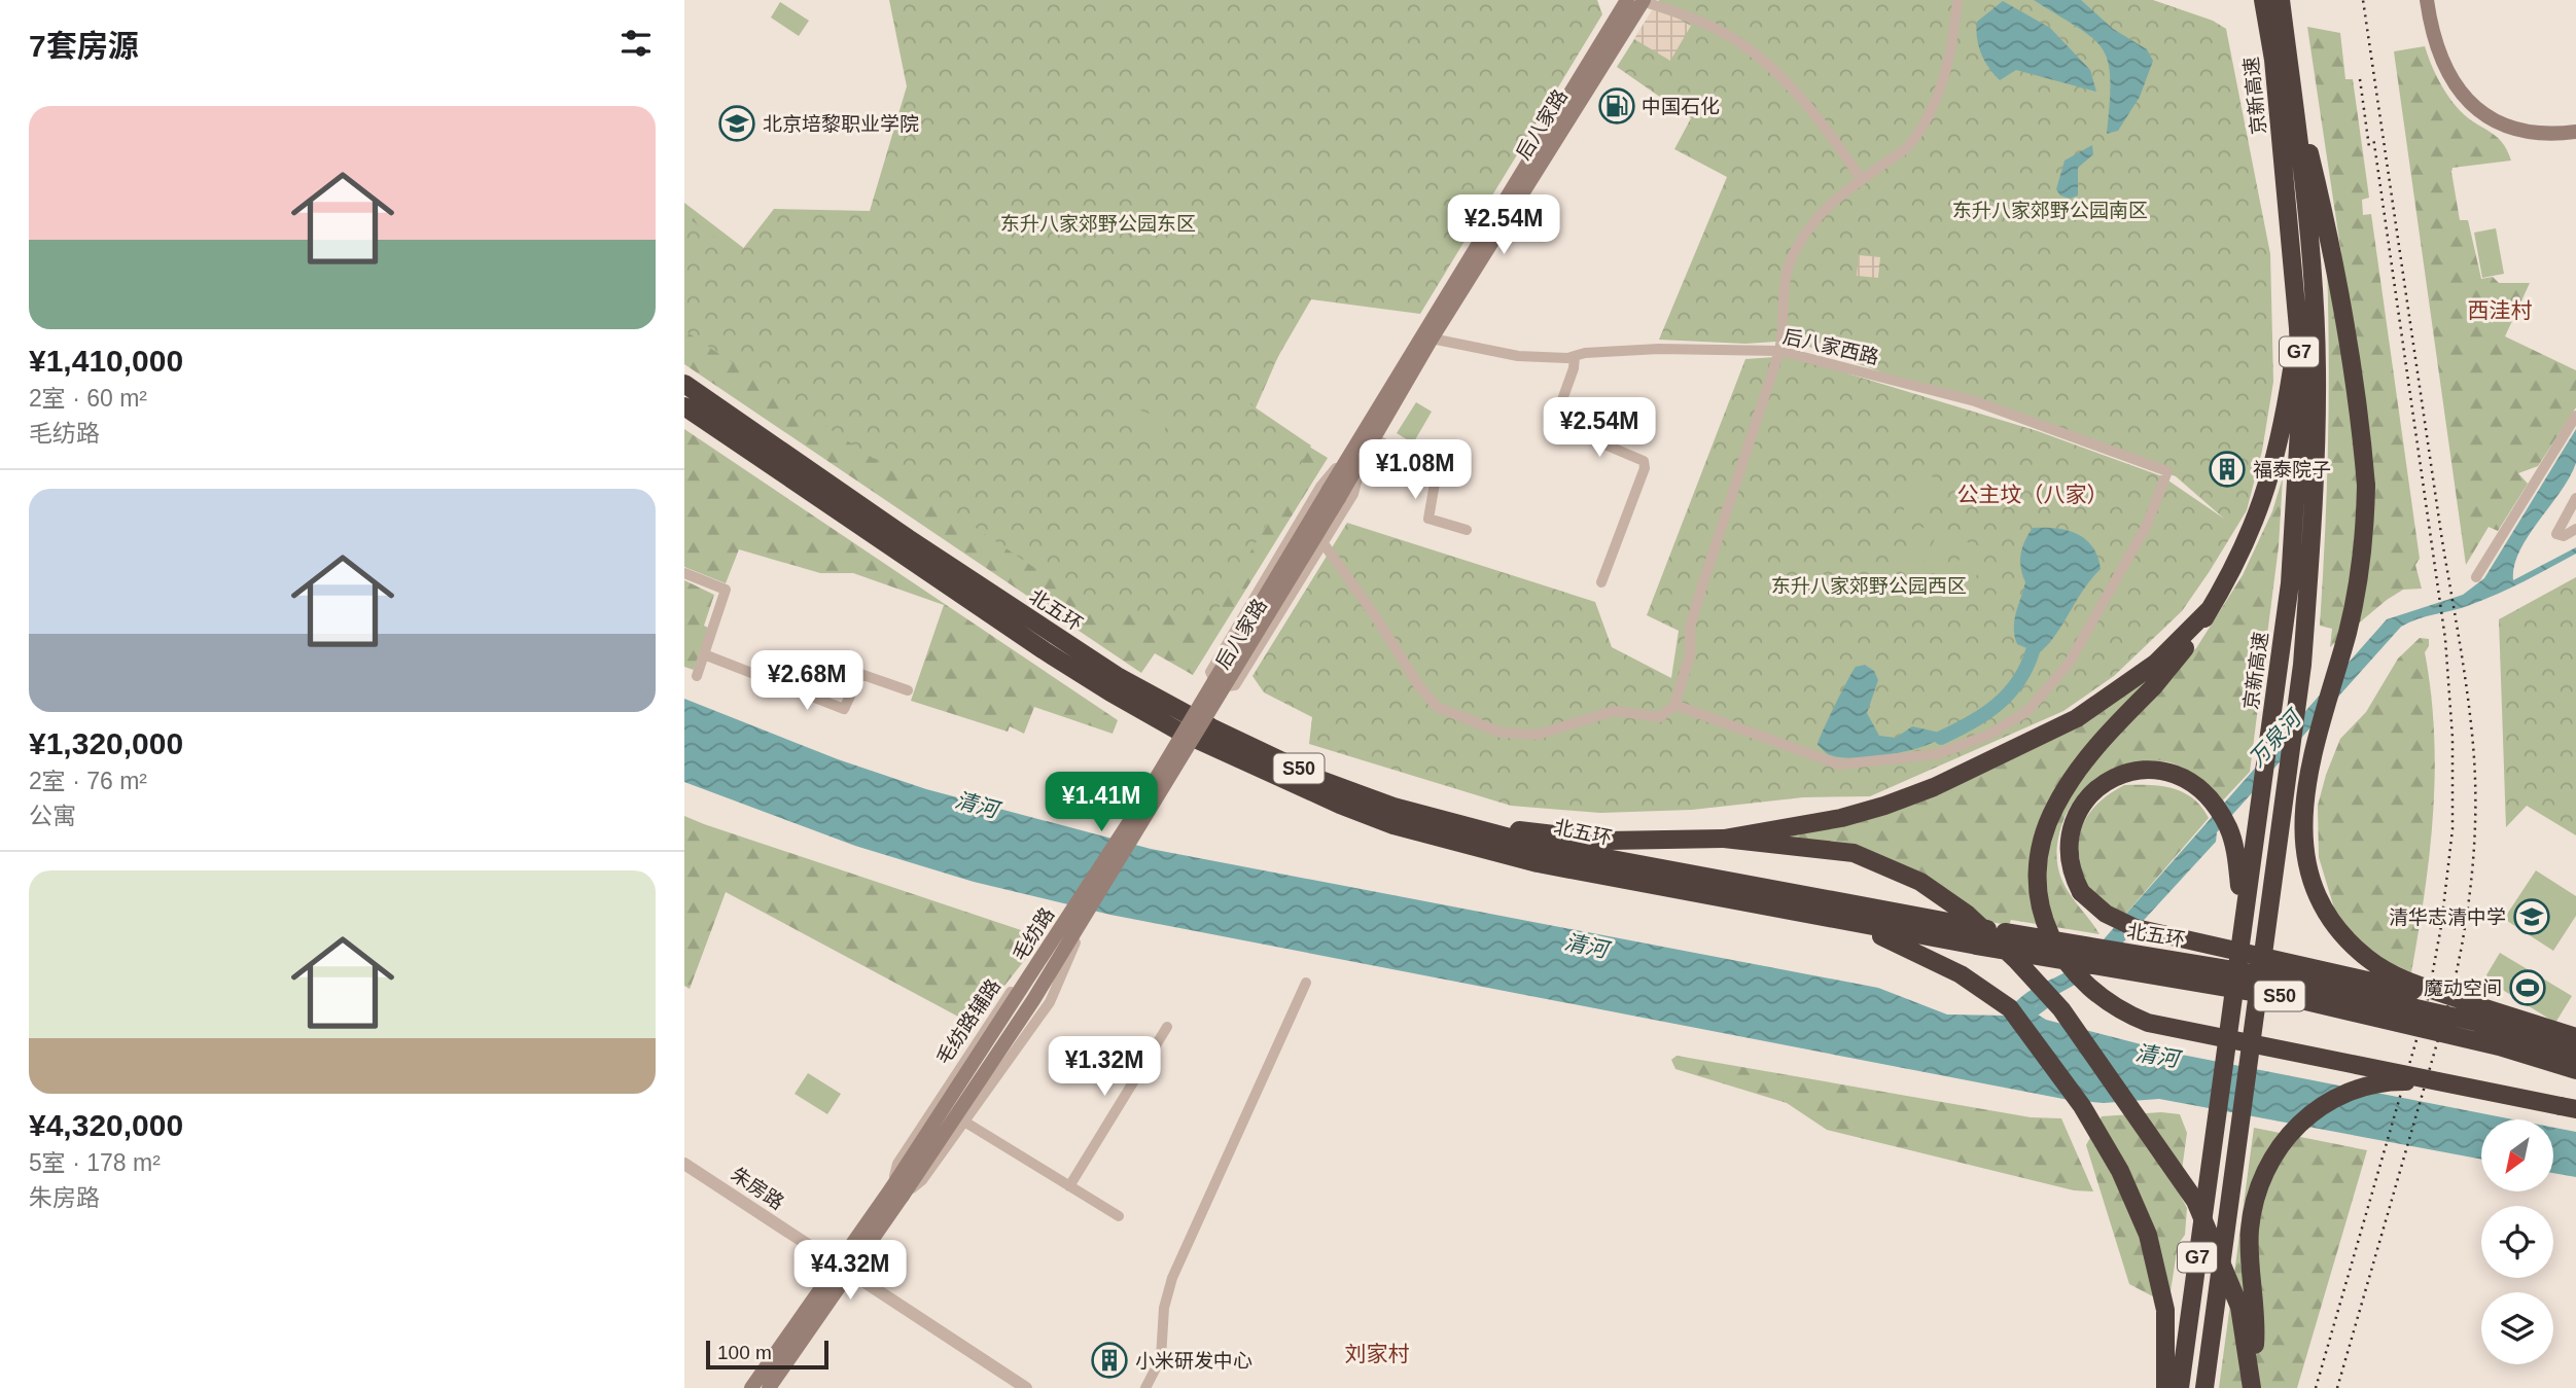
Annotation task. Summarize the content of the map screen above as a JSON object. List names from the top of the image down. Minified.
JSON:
{"streets":{"highway":["京新高速","G7","北五环","S50"],"main road":["后八家路","毛纺路"],"street":["后八家西路","毛纺路辅路","朱房路"]},"crossings":[["后八家路","后八家西路"],["后八家路","毛纺路"],["毛纺路","毛纺路辅路"],["毛纺路","朱房路"]],"districts":["西洼村","公主坟（八家）","刘家村"],"water":["万泉河","清河"],"parks":["东升八家郊野公园南区","东升八家郊野公园东区","东升八家郊野公园西区"],"places":{"fuel station":["中国石化"],"school or university":["北京培黎职业学院","清华志清中学"],"building":["福泰院子","小米研发中心"],"sports":["魔动空间"]},"scale_bar":"100 m","north":"bottom left","page":{"heading":"7套房源","list":[{"name":"¥1,410,000","note":"2室 · 60 m² · 毛纺路"},{"name":"¥1,320,000","note":"2室 · 76 m² · 公寓"},{"name":"¥4,320,000","note":"5室 · 178 m² · 朱房路"}],"price":["¥2.54M","¥2.54M","¥1.08M","¥2.68M","¥1.41M","¥1.32M","¥4.32M"],"scale":"100 m"}}
